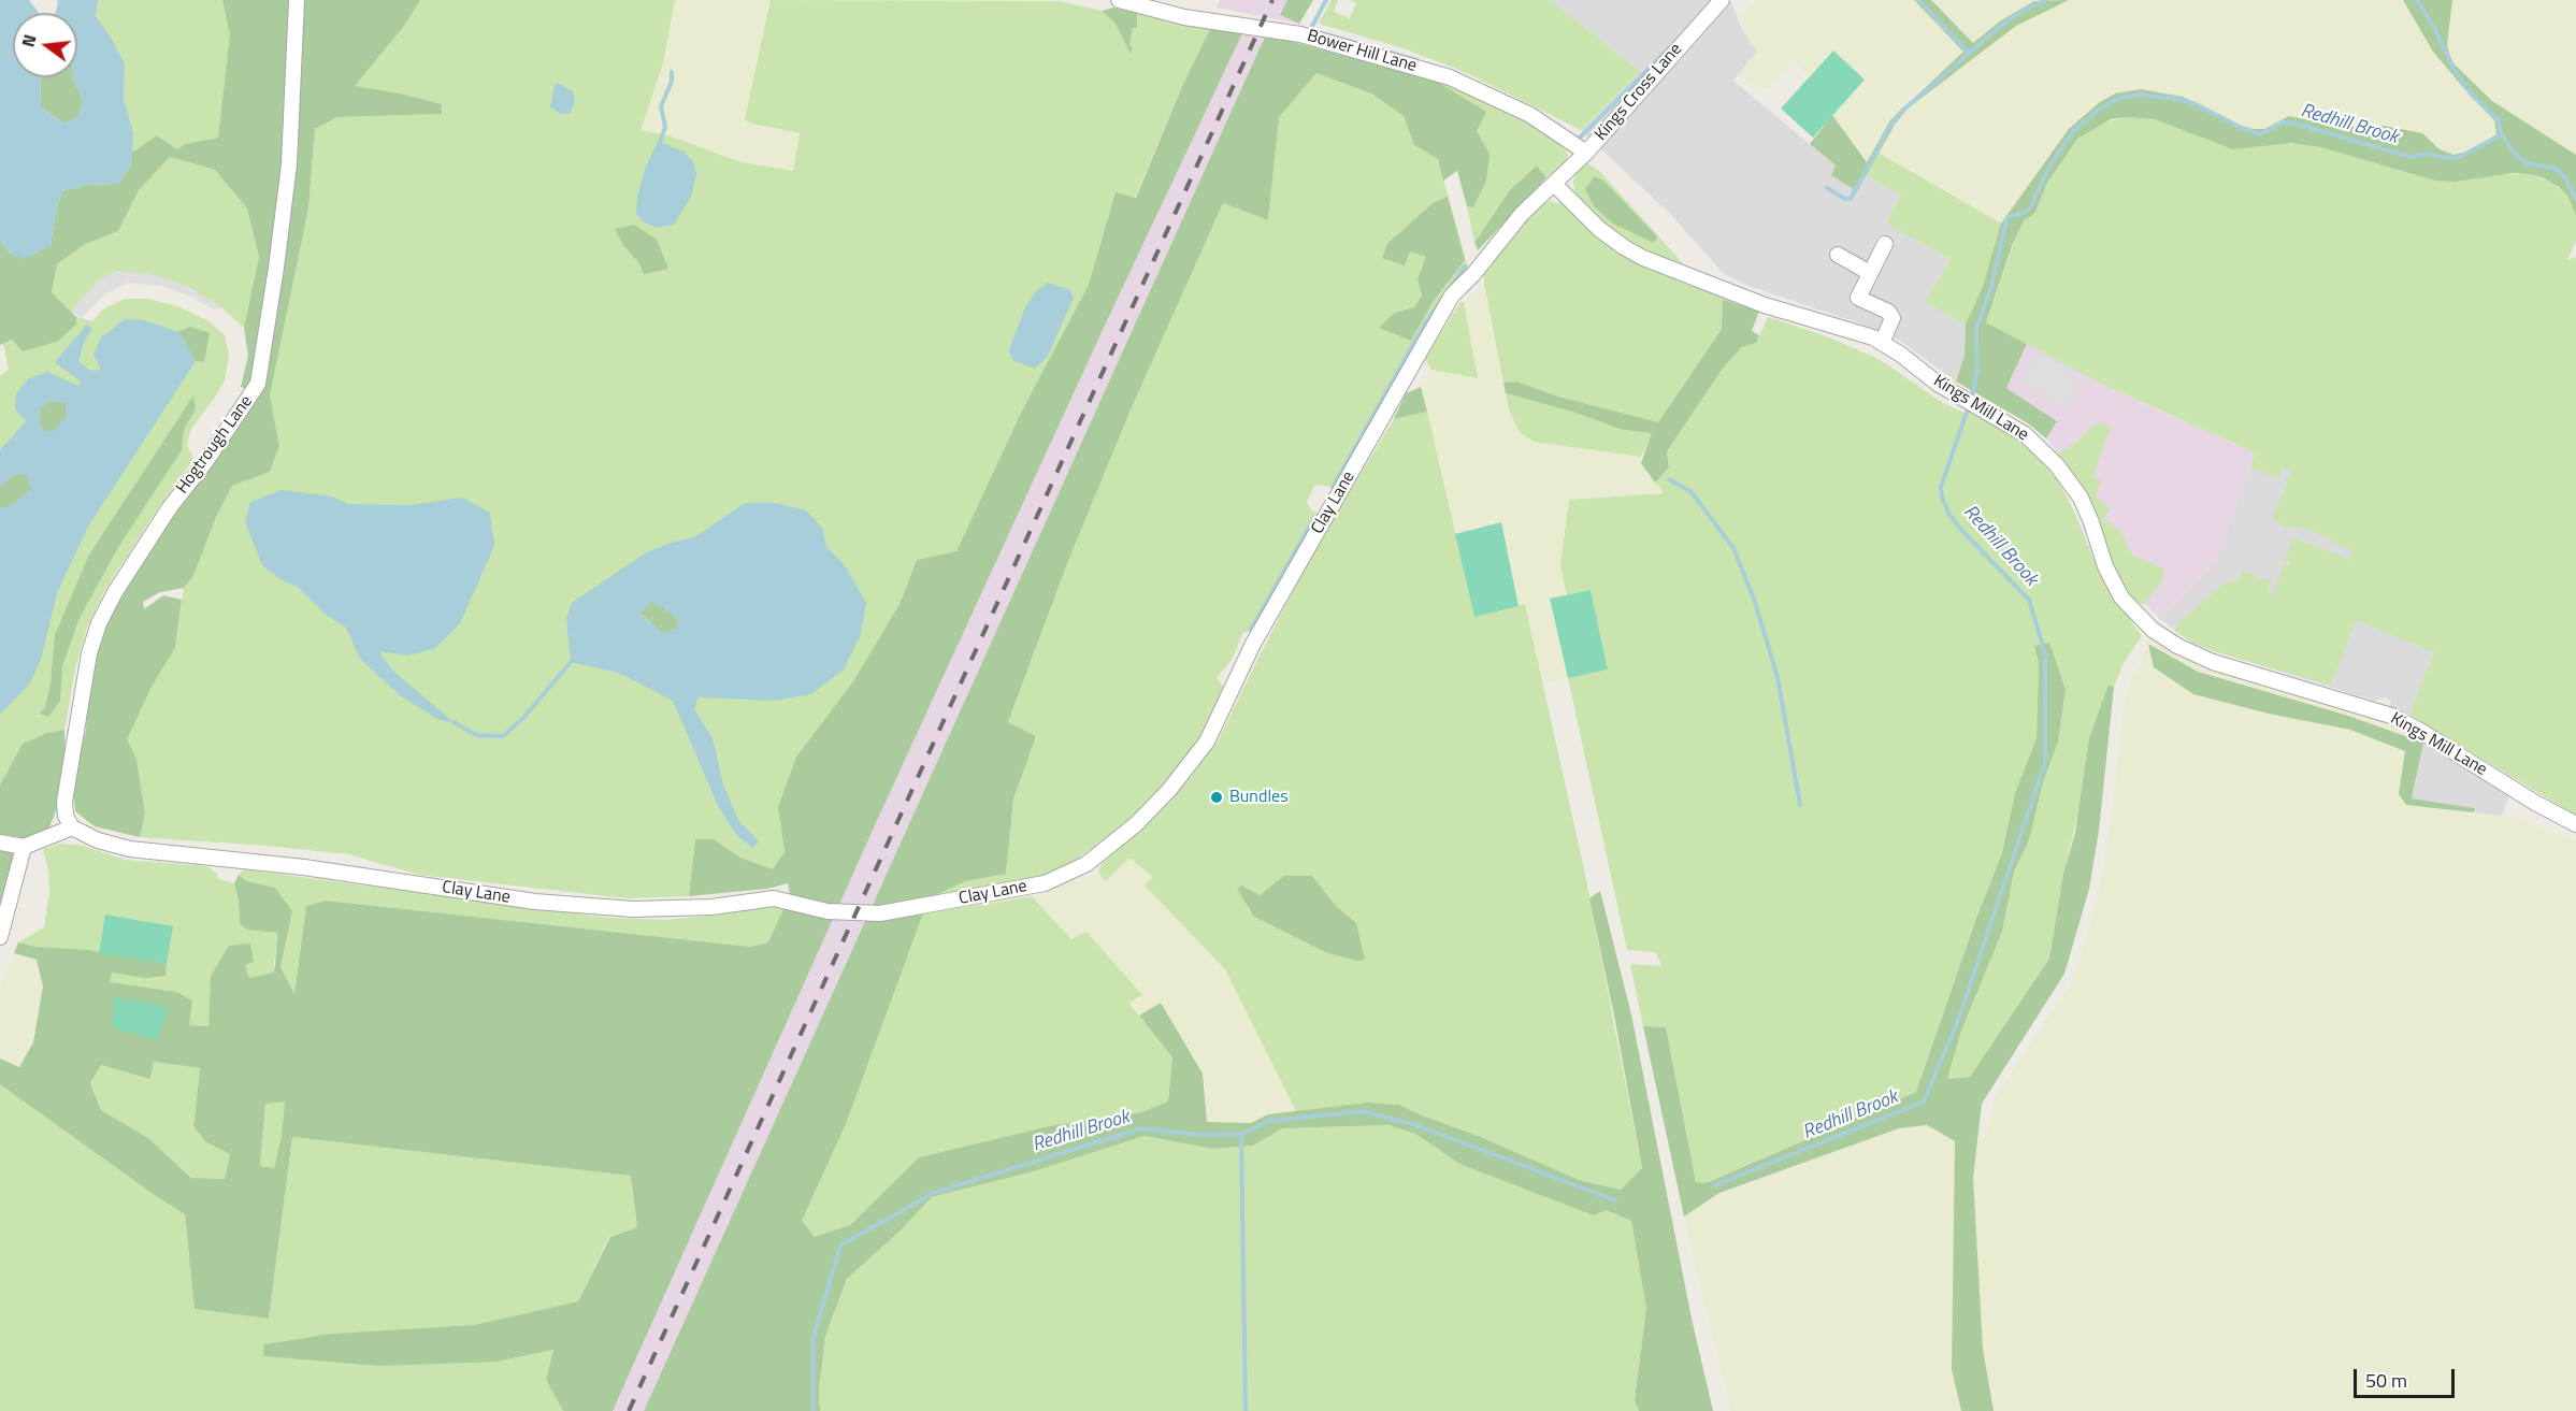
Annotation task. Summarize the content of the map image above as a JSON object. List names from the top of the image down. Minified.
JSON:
{"streets":{"street":["Bower Hill Lane","Kings Cross Lane","Kings Mill Lane","Hogtrough Lane","Clay Lane"]},"crossings":[["Bower Hill Lane","Kings Cross Lane"],["Kings Cross Lane","Kings Mill Lane"],["Kings Cross Lane","Clay Lane"],["Kings Mill Lane","Clay Lane"],["Hogtrough Lane","Clay Lane"]],"water":["Redhill Brook"],"places":["Bundles"],"scale_bar":"50 m","north":"left"}
